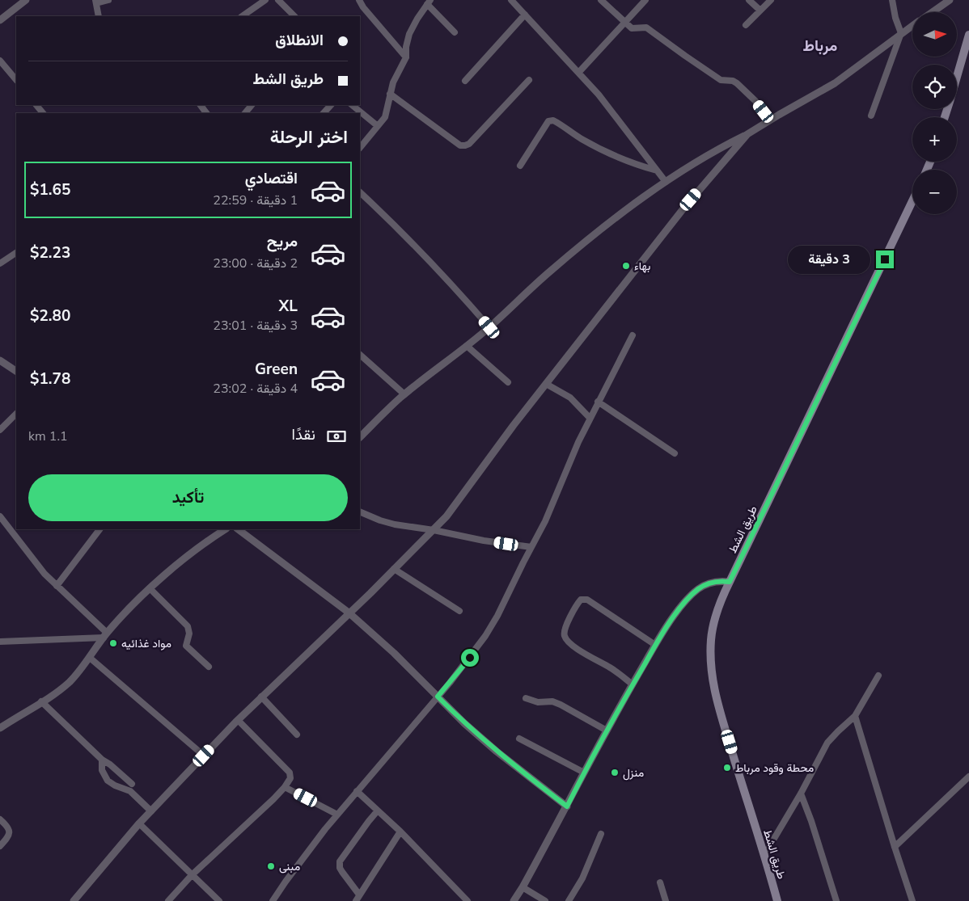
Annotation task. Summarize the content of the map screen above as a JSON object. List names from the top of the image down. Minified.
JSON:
{"streets":{"main road":["طريق الشط"]},"districts":["مرباط"],"places":["بهاء","مواد غذائيه","محطة وقود مرباط","منزل","مبنى"],"north":"right","page":{"map_buttons":["+","−"],"banner":["الانطلاق","طريق الشط"],"heading":"اختر الرحلة","list":[{"name":"اقتصادي","note":"1 دقيقة · 22:59","value":"$1.65"},{"name":"مريح","note":"2 دقيقة · 23:00","value":"$2.23"},{"name":"XL","note":"3 دقيقة · 23:01","value":"$2.80"},{"name":"Green","note":"4 دقيقة · 23:02","value":"$1.78"}],"bubble":"3 دقيقة","pay":["نقدًا","1.1 km"],"buttons":"تأكيد"}}
